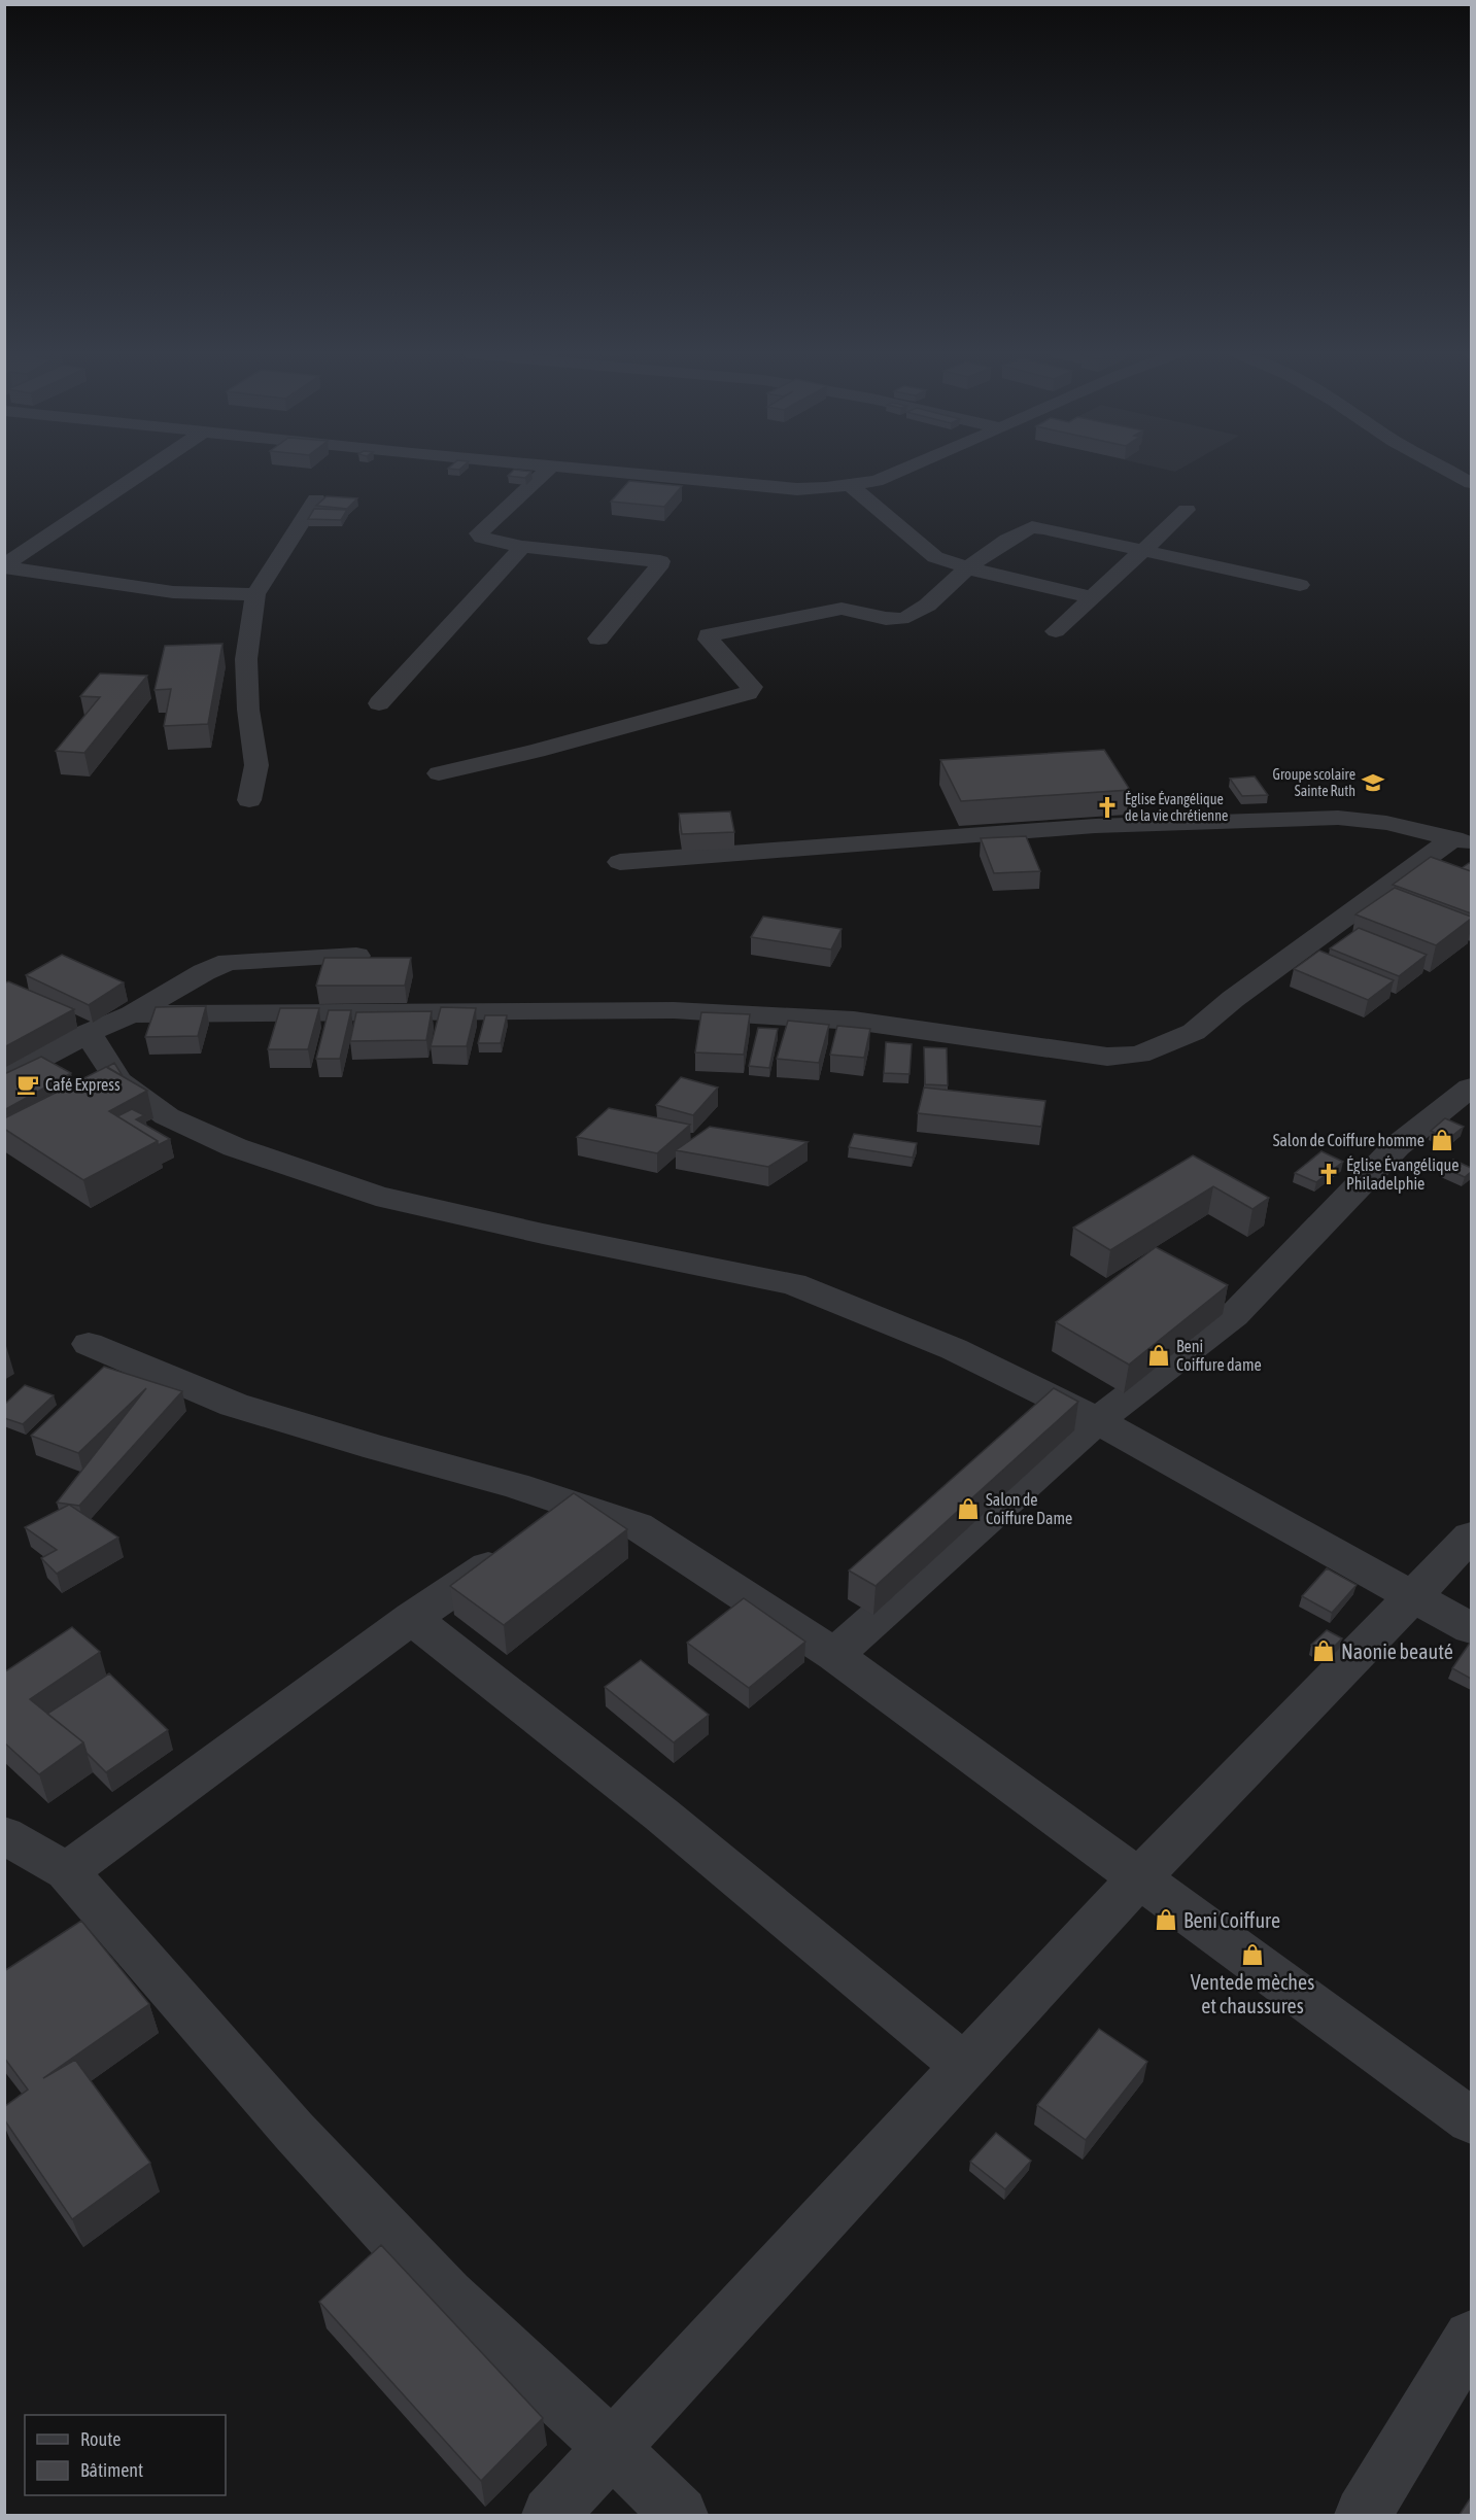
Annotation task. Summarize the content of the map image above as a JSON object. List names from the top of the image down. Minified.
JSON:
{"places":{"school or university":["Groupe scolaire Sainte Ruth"],"church":["Église Évangélique de la vie chrétienne","Église Évangélique Philadelphie"],"cafe":["Café Express"],"shop":["Salon de Coiffure homme","Beni Coiffure dame","Salon de Coiffure Dame","Naonie beauté","Beni Coiffure","Ventede mèches et chaussures"]},"legend":["Route","Bâtiment"]}
